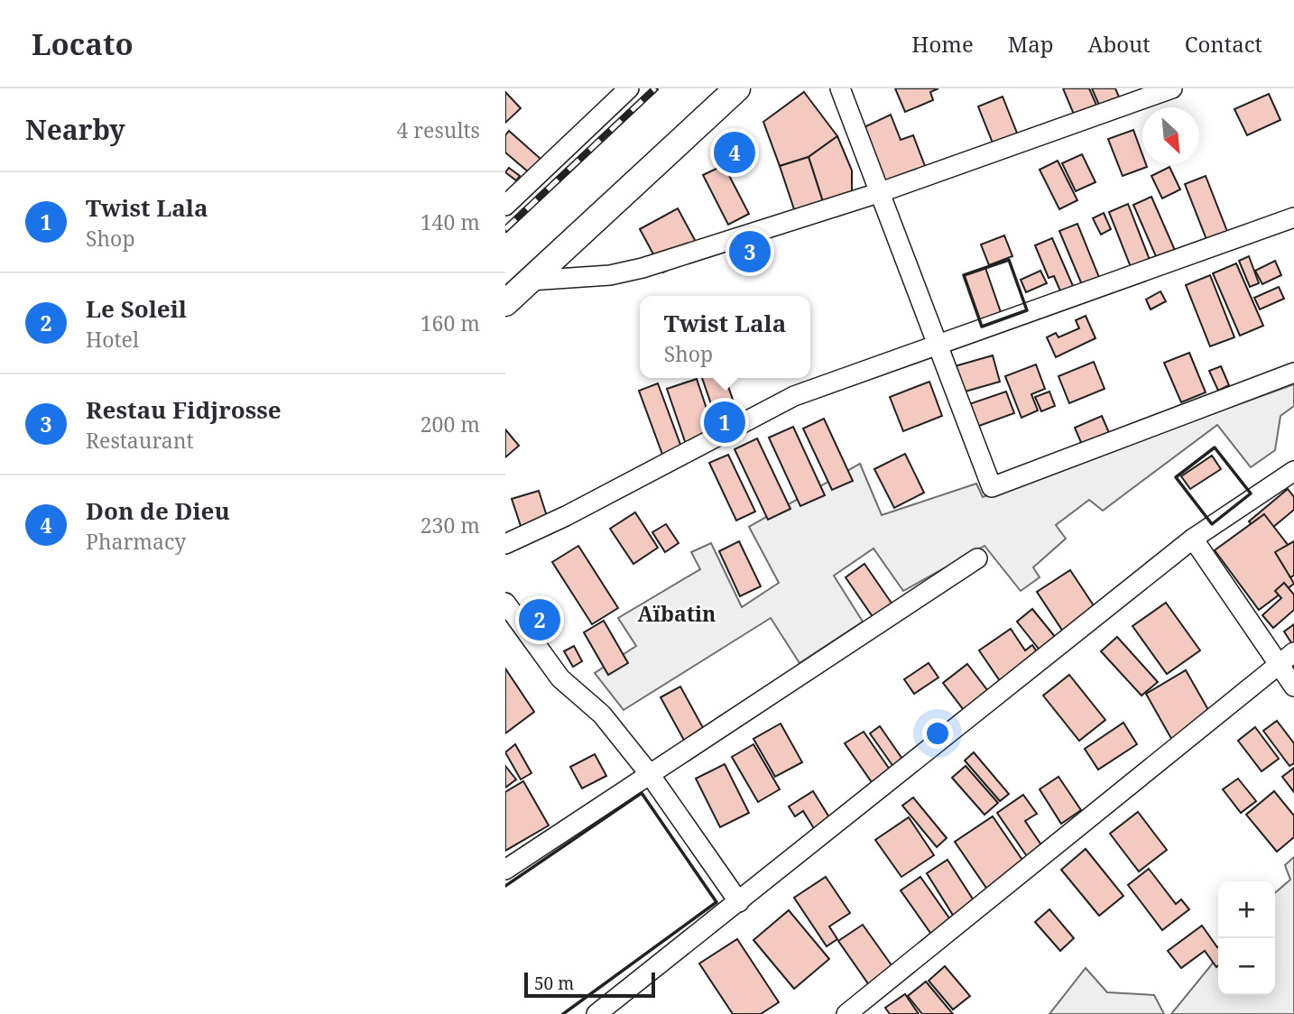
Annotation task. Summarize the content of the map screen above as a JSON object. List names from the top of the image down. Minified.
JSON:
{"districts":["Aïbatin"],"scale_bar":"50 m","north":"bottom right","page":{"header":"Locato","nav":["Home","Map","About","Contact"],"heading":["Nearby","4 results"],"pins":["4","3","1","2"],"list":[{"mark":"1","name":"Twist Lala","note":"Shop","value":"140 m"},{"mark":"2","name":"Le Soleil","note":"Hotel","value":"160 m"},{"mark":"3","name":"Restau Fidjrosse","note":"Restaurant","value":"200 m"},{"mark":"4","name":"Don de Dieu","note":"Pharmacy","value":"230 m"}],"popup":["Twist Lala","Shop"],"map_buttons":["+","−"],"scale":"50 m"}}
